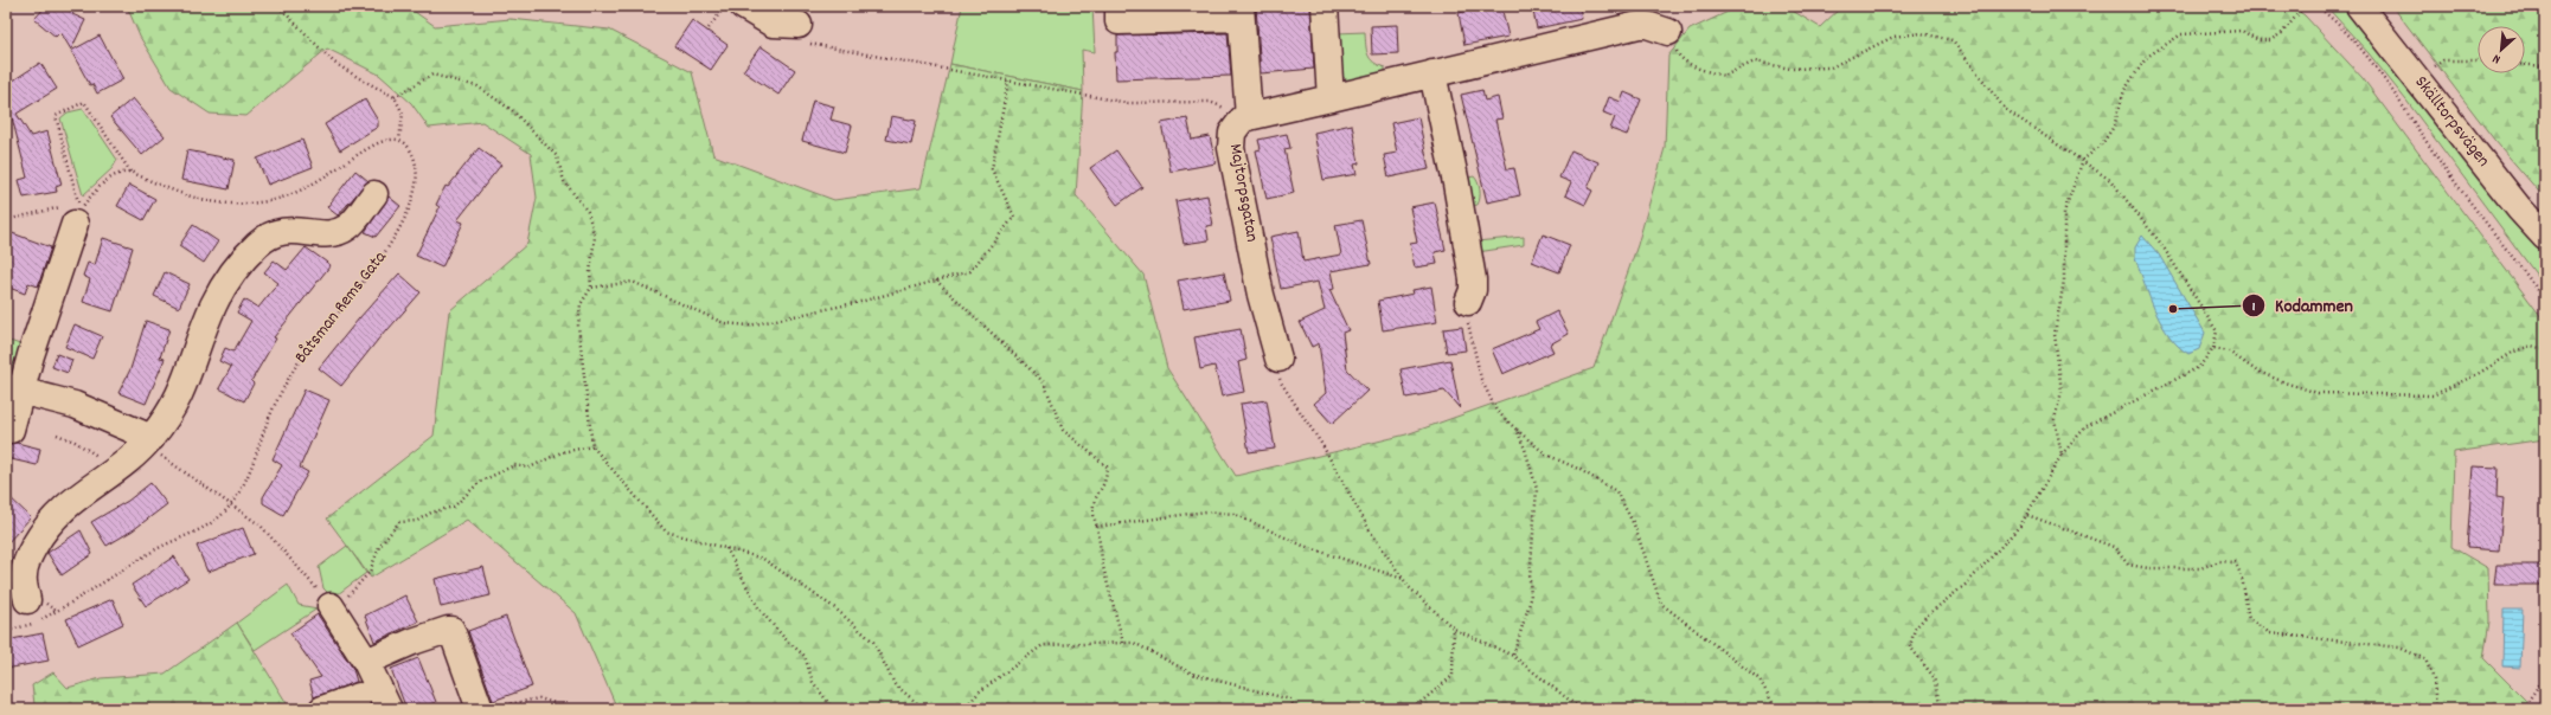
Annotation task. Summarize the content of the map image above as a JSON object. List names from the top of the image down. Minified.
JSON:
{"streets":{"street":["Skälltorpsvägen","Majtorpsgatan"],"path":["Båtsman Rems Gata"]},"places":["Kodammen"],"north":"bottom left"}
